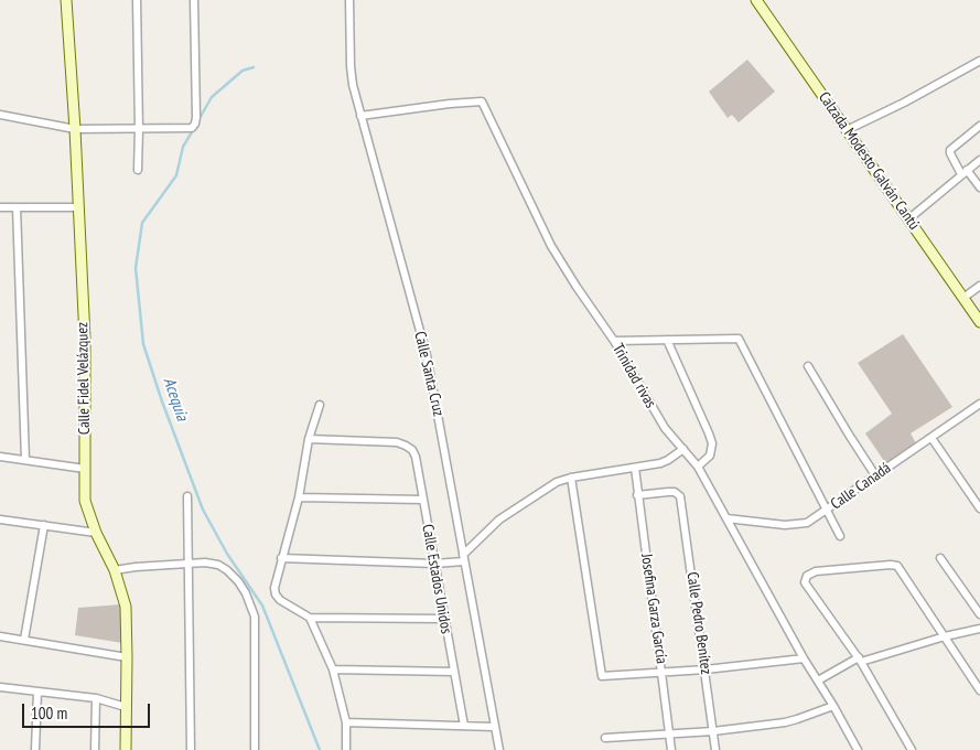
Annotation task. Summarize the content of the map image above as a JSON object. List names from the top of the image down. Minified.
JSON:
{"streets":{"street":["Calzada Modesto Galván Cantú","Calle Santa Cruz","Trinidad rivas","Calle Fidel Velázquez","Calle Canadá","Calle Estados Unidos","Josefina Garza García","Calle Pedro Benítez"]},"crossings":[["Calle Santa Cruz","Trinidad rivas"],["Trinidad rivas","Calle Canadá"],["Josefina Garza García","Calle Pedro Benítez"]],"water":["Acequia"],"scale_bar":"100 m"}
